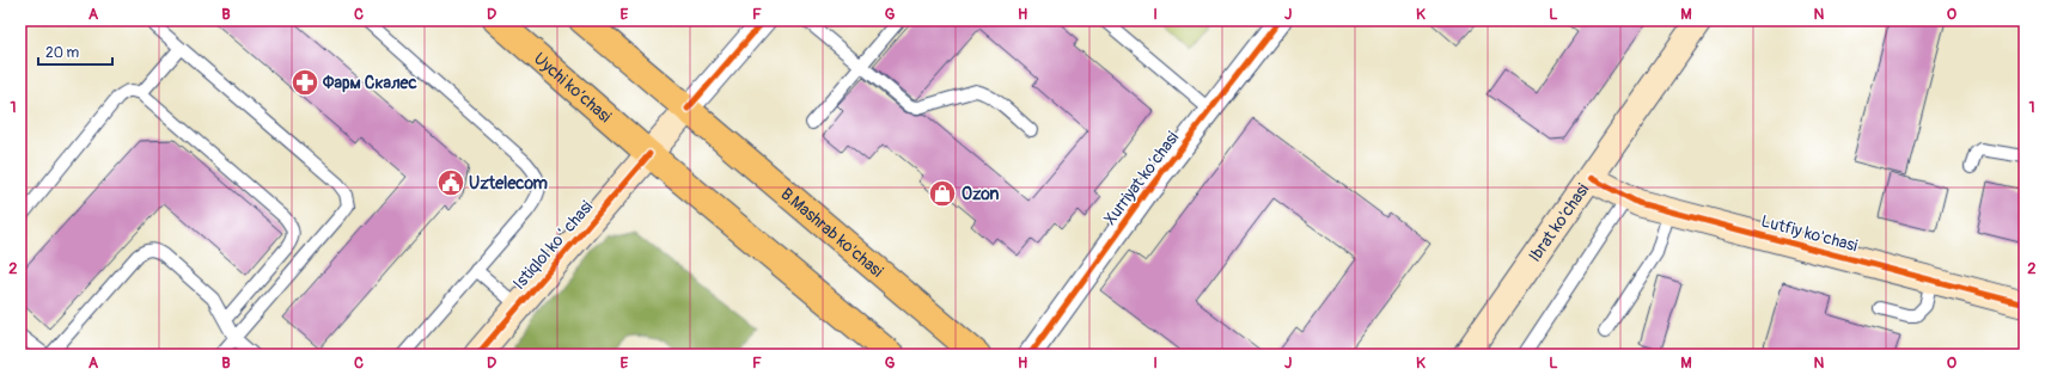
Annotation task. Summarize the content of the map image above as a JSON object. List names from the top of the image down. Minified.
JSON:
{"streets":{"main road":["Uychi ko’chasi","B.Mashrab ko'chasi"],"street":["Xurriyat ko‘chasi","Ibrat ko'chasi","Lutfiy ko'chasi","Istiqlol koʻchasi"]},"crossings":[["Uychi ko’chasi","Istiqlol koʻchasi"],["Ibrat ko'chasi","Lutfiy ko'chasi"],["B.Mashrab ko'chasi","Istiqlol koʻchasi"]],"places":{"pharmacy":["Фарм Скалес"],"public building":["Uztelecom"],"shop":["Ozon"]},"scale_bar":"20 m","grid":{"columns":["A","B","C","D","E","F","G","H","I","J","K","L","M","N","O"],"rows":["1","2"]}}
